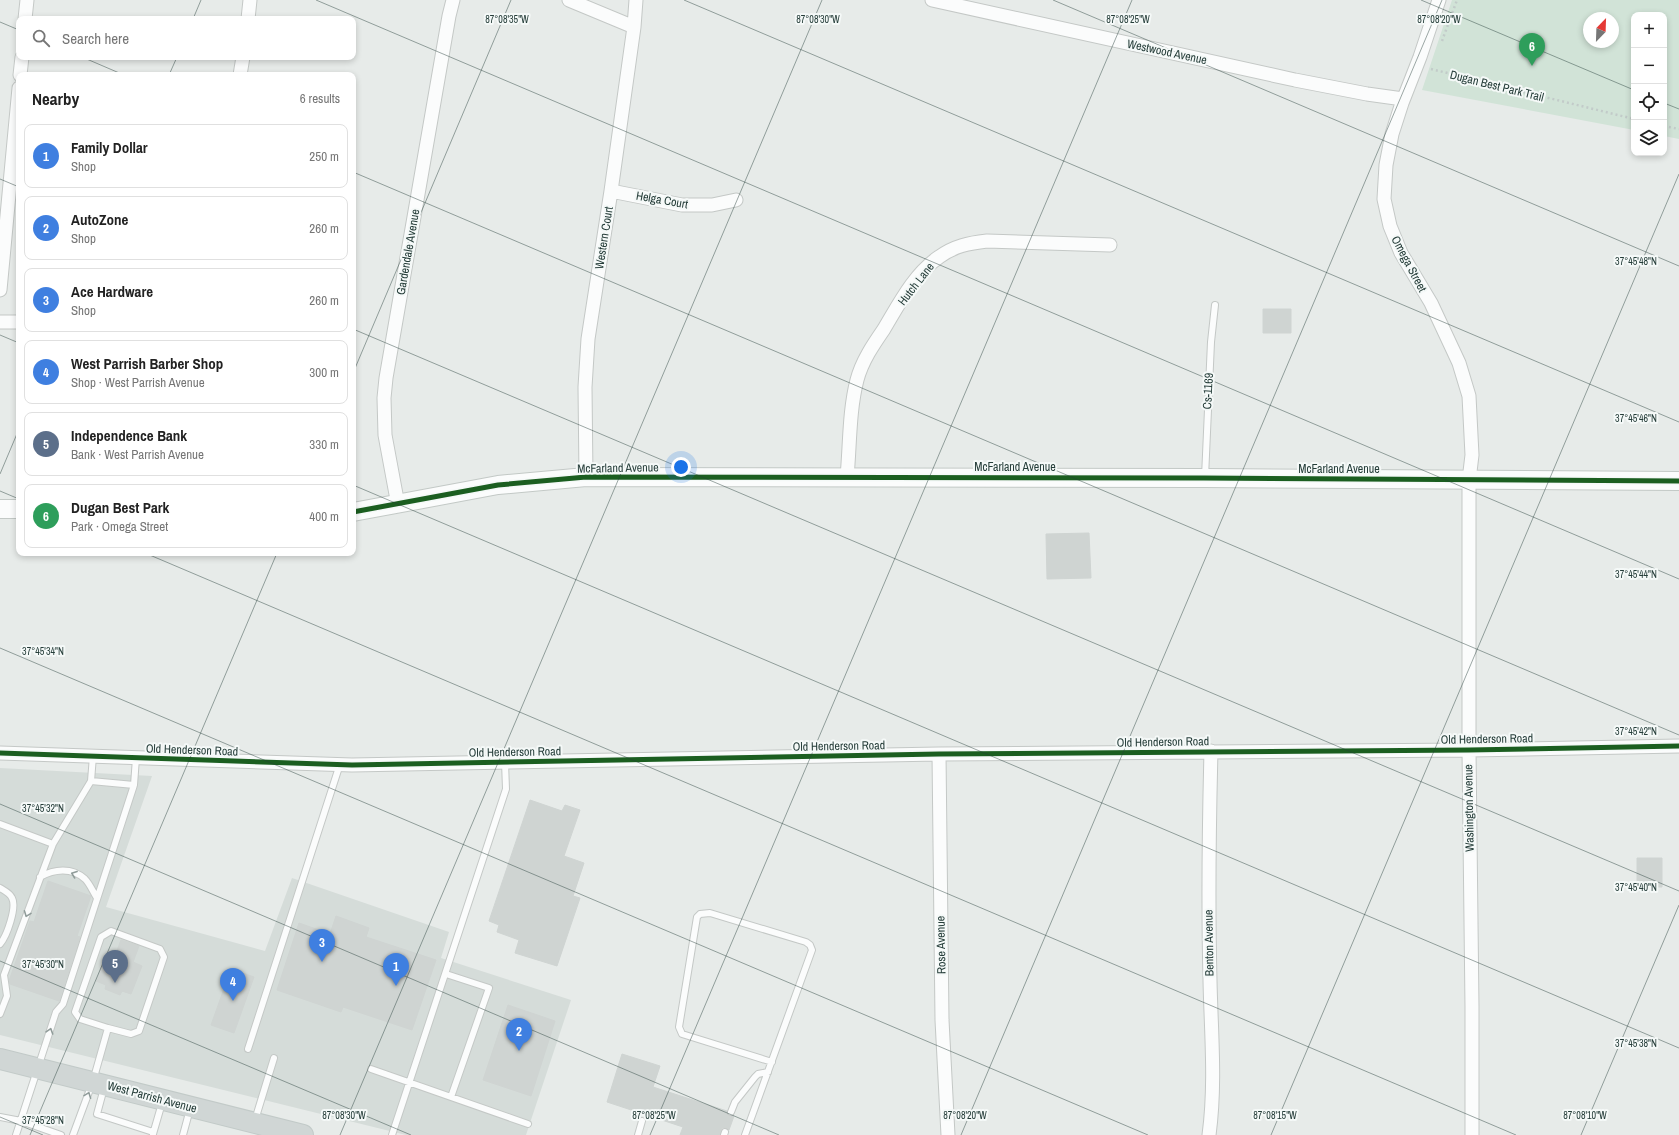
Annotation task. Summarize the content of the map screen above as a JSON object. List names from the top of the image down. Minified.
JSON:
{"streets":{"main road":["West Parrish Avenue"],"street":["Westwood Avenue","Helga Court","Western Court","Gardendale Avenue","Omega Street","Hutch Lane","McFarland Avenue","Old Henderson Road","Washington Avenue","Benton Avenue","Rose Avenue"],"lane":["Cs-1169"],"path":["Dugan Best Park Trail"]},"crossings":[["Westwood Avenue","Omega Street"],["Helga Court","Western Court"],["Western Court","McFarland Avenue"],["Gardendale Avenue","McFarland Avenue"],["Omega Street","McFarland Avenue"],["Omega Street","Washington Avenue"],["Hutch Lane","McFarland Avenue"],["Cs-1169","McFarland Avenue"],["McFarland Avenue","Washington Avenue"],["Old Henderson Road","Washington Avenue"],["Old Henderson Road","Benton Avenue"],["Old Henderson Road","Rose Avenue"]],"north":"top right","page":{"map_buttons":["+","−"],"search":"Search here","pins":["6","3","5","1","4","2"],"heading":["Nearby","6 results"],"list":[{"mark":"1","name":"Family Dollar","note":"Shop","value":"250 m"},{"mark":"2","name":"AutoZone","note":"Shop","value":"260 m"},{"mark":"3","name":"Ace Hardware","note":"Shop","value":"260 m"},{"mark":"4","name":"West Parrish Barber Shop","note":"Shop · West Parrish Avenue","value":"300 m"},{"mark":"5","name":"Independence Bank","note":"Bank · West Parrish Avenue","value":"330 m"},{"mark":"6","name":"Dugan Best Park","note":"Park · Omega Street","value":"400 m"}]},"coordinates":["87°08'35\"W","87°08'30\"W","87°08'25\"W","87°08'20\"W","37°45'48\"N","37°45'46\"N","37°45'44\"N","37°45'34\"N","37°45'42\"N","37°45'32\"N","37°45'40\"N","37°45'30\"N","37°45'38\"N","87°08'15\"W","87°08'10\"W","37°45'28\"N"]}
